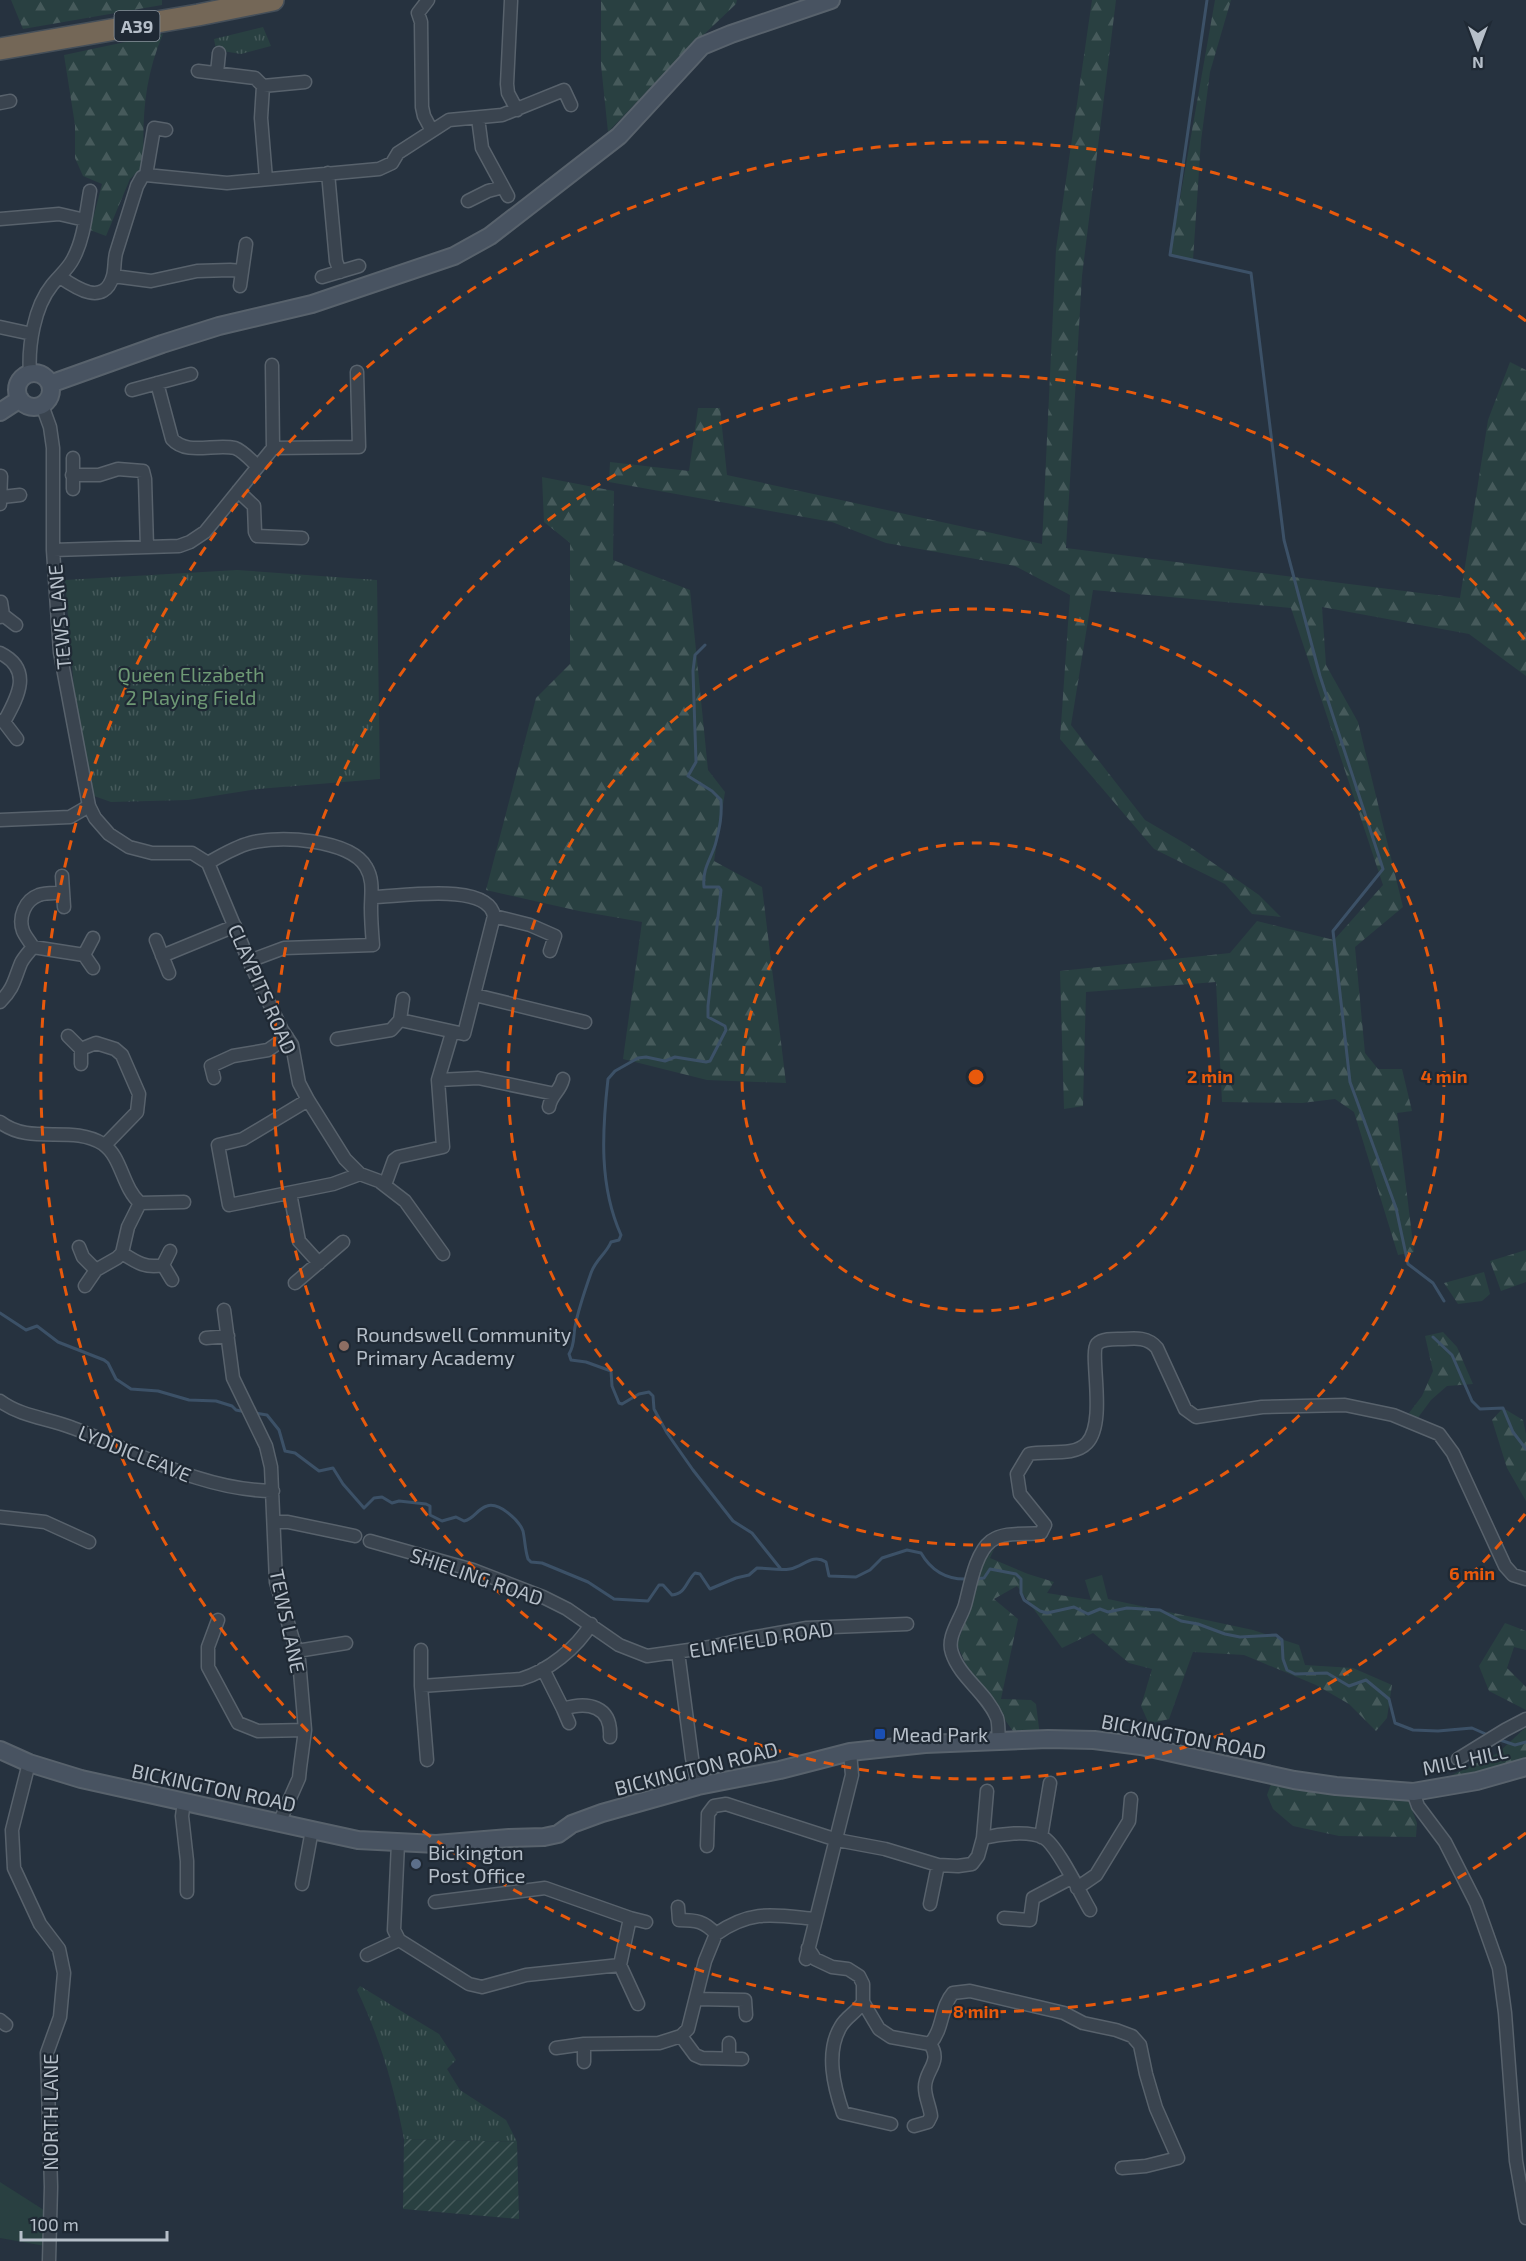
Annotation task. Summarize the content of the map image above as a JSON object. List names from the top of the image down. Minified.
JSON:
{"streets":{"highway":["A39"],"main road":["BICKINGTON ROAD","MILL HILL"],"street":["TEWS LANE","CLAYPITS ROAD","LYDDICLEAVE","SHIELING ROAD","ELMFIELD ROAD","NORTH LANE"]},"crossings":[["TEWS LANE","CLAYPITS ROAD"],["TEWS LANE","LYDDICLEAVE"],["TEWS LANE","BICKINGTON ROAD"],["SHIELING ROAD","ELMFIELD ROAD"],["ELMFIELD ROAD","BICKINGTON ROAD"],["BICKINGTON ROAD","MILL HILL"],["BICKINGTON ROAD","NORTH LANE"]],"parks":["Queen Elizabeth 2 Playing Field"],"places":{"other":["Roundswell Community Primary Academy","Bickington Post Office"],"transit":["Mead Park"]},"scale_bar":"100 m","north":"bottom","rings":["2 min","4 min","6 min","8 min"]}
